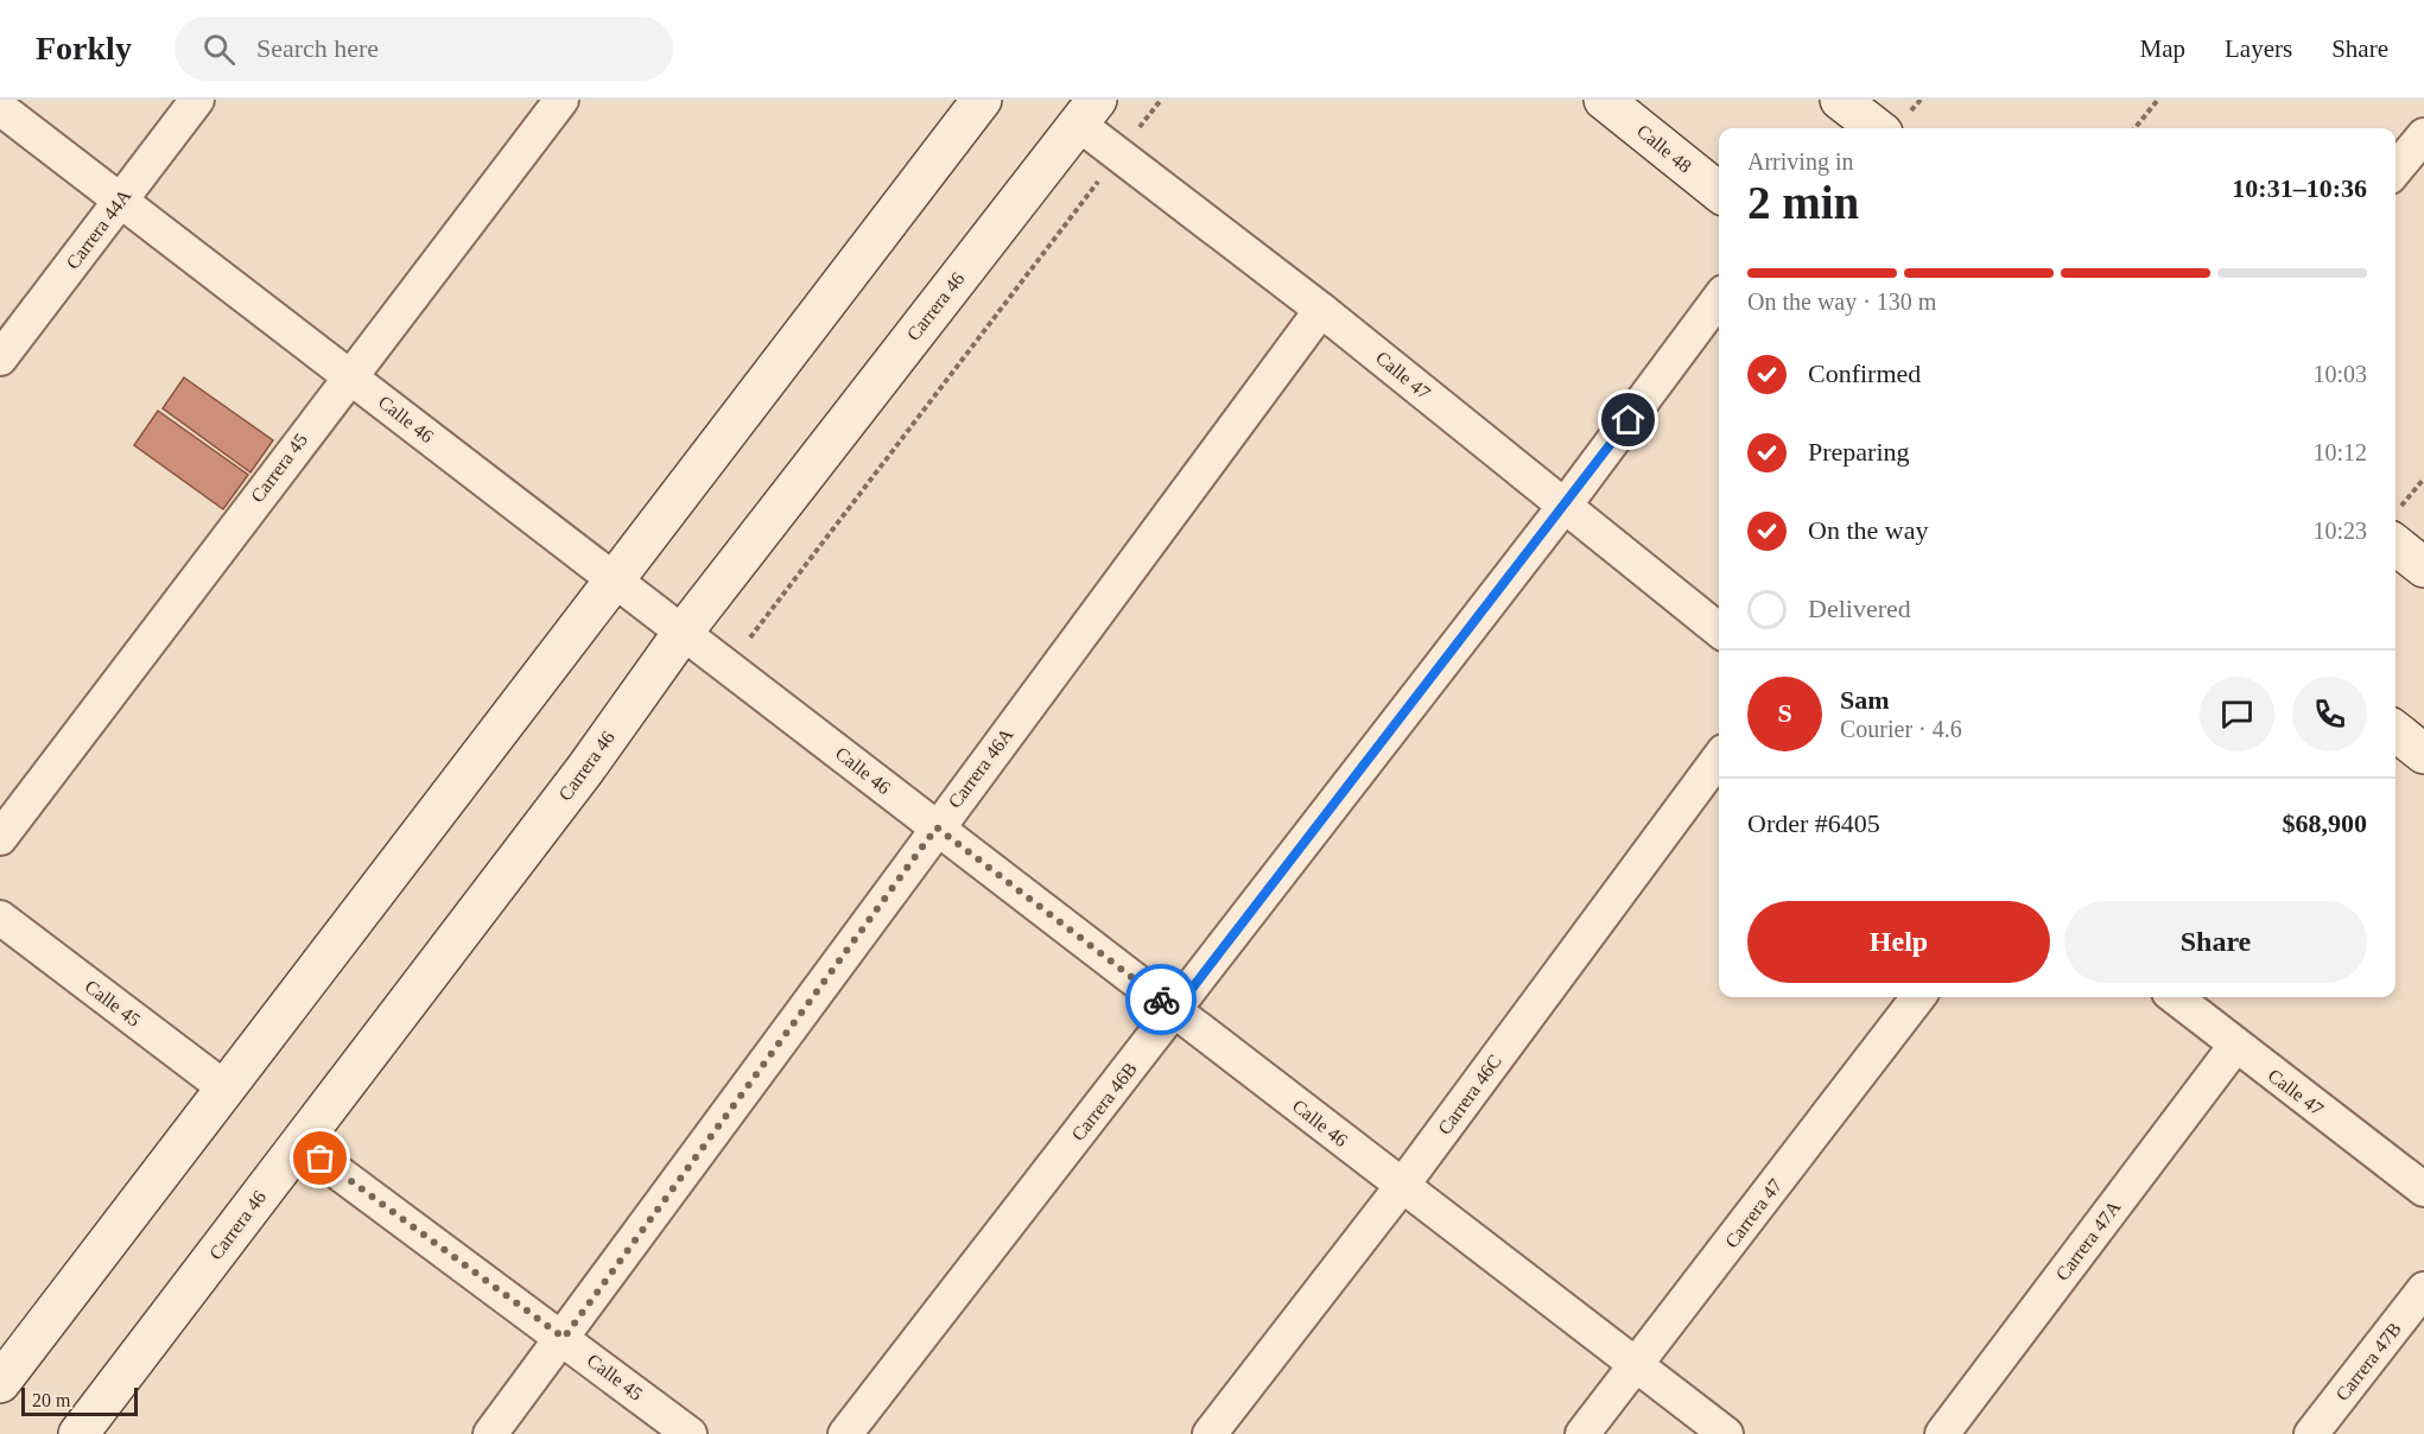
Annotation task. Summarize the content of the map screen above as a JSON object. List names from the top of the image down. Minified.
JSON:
{"streets":{"main road":["Calle 48","Carrera 46"],"street":["Carrera 44A","Calle 47","Calle 46","Carrera 45","Carrera 46A","Calle 45","Carrera 46C","Carrera 46B","Carrera 47","Carrera 47A","Carrera 47B"]},"crossings":[["Carrera 44A","Calle 46"],["Carrera 46","Calle 47"],["Carrera 46","Calle 46"],["Carrera 46","Calle 45"],["Calle 47","Carrera 46A"],["Calle 47","Carrera 46B"],["Calle 47","Carrera 47A"],["Calle 46","Carrera 45"],["Calle 46","Carrera 46A"],["Calle 46","Carrera 46C"],["Calle 46","Carrera 46B"],["Calle 46","Carrera 47"],["Carrera 46A","Calle 45"]],"scale_bar":"20 m","page":{"header":"Forkly","search":"Search here","nav":["Map","Layers","Share"],"heading":["2 min","Arriving in","10:31–10:36"],"panel":["Sam","Courier · 4.6","Order #6405","$68,900"],"bar":"On the way · 130 m","list":[["Confirmed","10:03"],["Preparing","10:12"],["On the way","10:23"],"Delivered"],"round":"S","buttons":["Help","Share"],"scale":"20 m"}}
